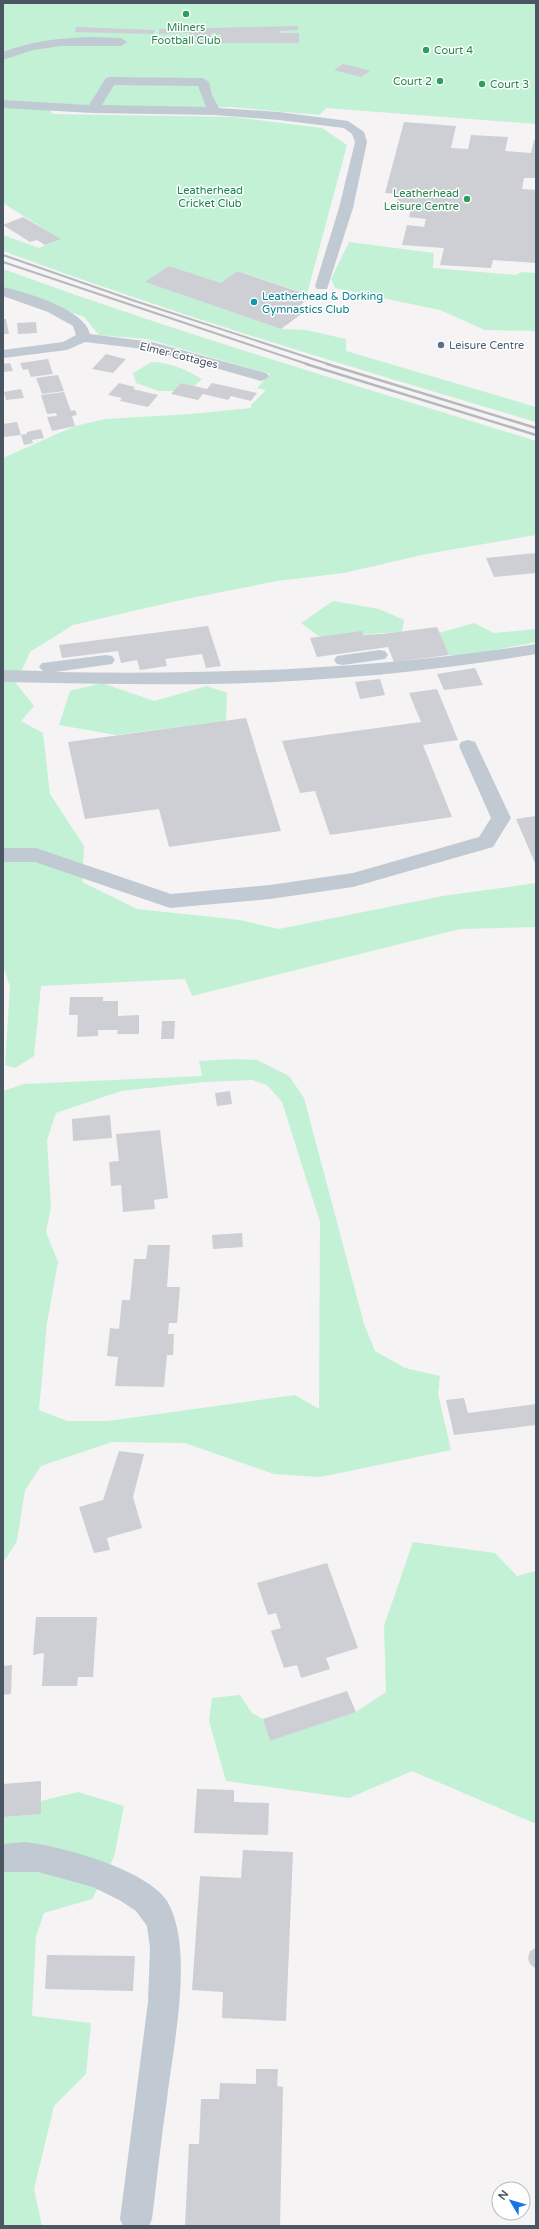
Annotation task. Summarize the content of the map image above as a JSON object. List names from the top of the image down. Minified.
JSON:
{"streets":{"street":["Elmer Cottages"]},"parks":["Leatherhead Cricket Club"],"places":["Milners Football Club","Court 4","Court 2","Court 3","Leatherhead Leisure Centre","Leatherhead & Dorking Gymnastics Club","Leisure Centre"],"north":"top left"}
